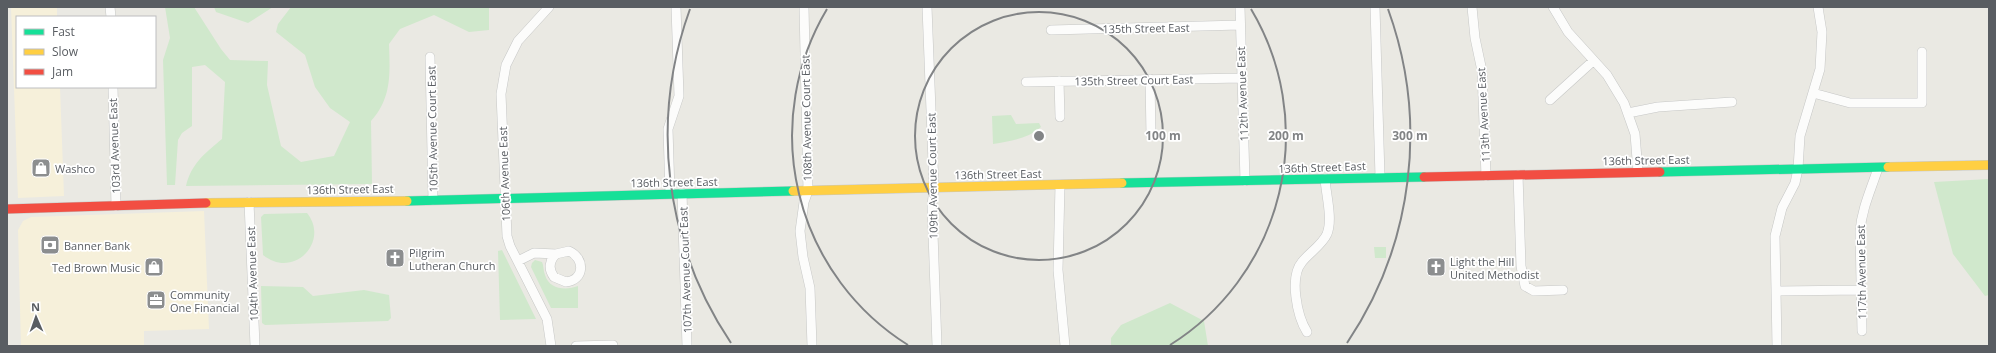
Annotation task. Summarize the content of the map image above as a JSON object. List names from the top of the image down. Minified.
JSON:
{"streets":{"street":["135th Street East","135th Street Court East","112th Avenue East","113th Avenue East","108th Avenue Court East","105th Avenue Court East","103rd Avenue East","136th Street East","106th Avenue East","109th Avenue Court East","107th Avenue Court East","117th Avenue East","104th Avenue East"]},"crossings":[["135th Street East","112th Avenue East"],["135th Street Court East","112th Avenue East"],["112th Avenue East","136th Street East"],["113th Avenue East","136th Street East"],["108th Avenue Court East","136th Street East"],["105th Avenue Court East","136th Street East"],["103rd Avenue East","136th Street East"],["136th Street East","106th Avenue East"],["136th Street East","109th Avenue Court East"],["136th Street East","107th Avenue Court East"],["136th Street East","117th Avenue East"],["136th Street East","104th Avenue East"]],"places":{"shop":["Washco","Ted Brown Music"],"bank":["Banner Bank"],"church":["Pilgrim Lutheran Church","Light the Hill United Methodist"],"office":["Community One Financial"]},"legend":["Fast","Slow","Jam"],"north":"top","rings":["100 m","200 m","300 m"]}
